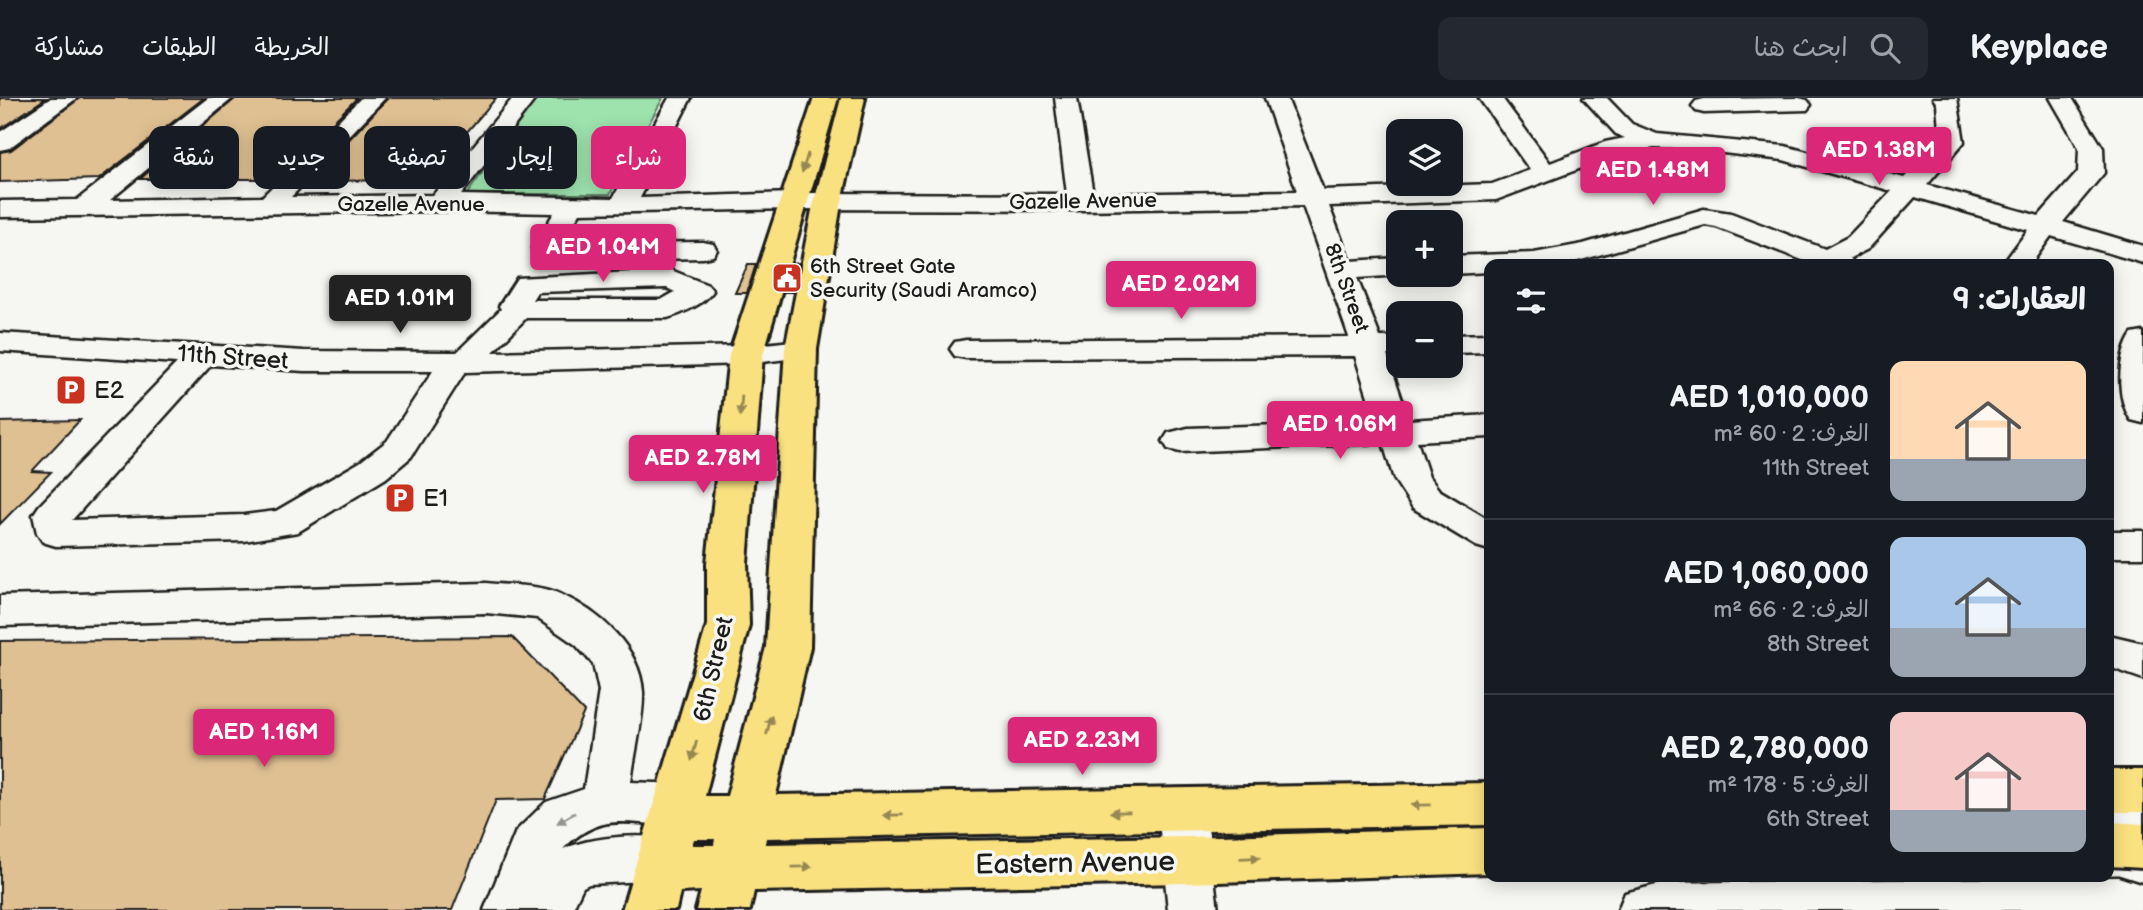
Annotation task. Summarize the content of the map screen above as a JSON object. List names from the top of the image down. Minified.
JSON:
{"streets":{"main road":["6th Street","Eastern Avenue"],"street":["Gazelle Avenue","8th Street","11th Street"]},"crossings":[["Gazelle Avenue","8th Street"],["Gazelle Avenue","6th Street"],["11th Street","6th Street"],["6th Street","Eastern Avenue"]],"places":{"public building":["6th Street Gate Security (Saudi Aramco)"],"parking":["E2","E1"]},"page":{"header":"Keyplace","search":"ابحث هنا","nav":["الخريطة","الطبقات","مشاركة"],"map_buttons":["+","−"],"chip":["شراء","إيجار","تصفية","جديد","شقة"],"price":["AED 1.38M","AED 1.48M","AED 1.04M","AED 2.02M","AED 1.01M","AED 1.06M","AED 2.78M","AED 1.16M","AED 2.23M"],"heading":"العقارات: 9","list":[{"name":"AED 1,010,000","note":"الغرف: 2 · 60 m² · 11th Street"},{"name":"AED 1,060,000","note":"الغرف: 2 · 66 m² · 8th Street"},{"name":"AED 2,780,000","note":"الغرف: 5 · 178 m² · 6th Street"}]}}
